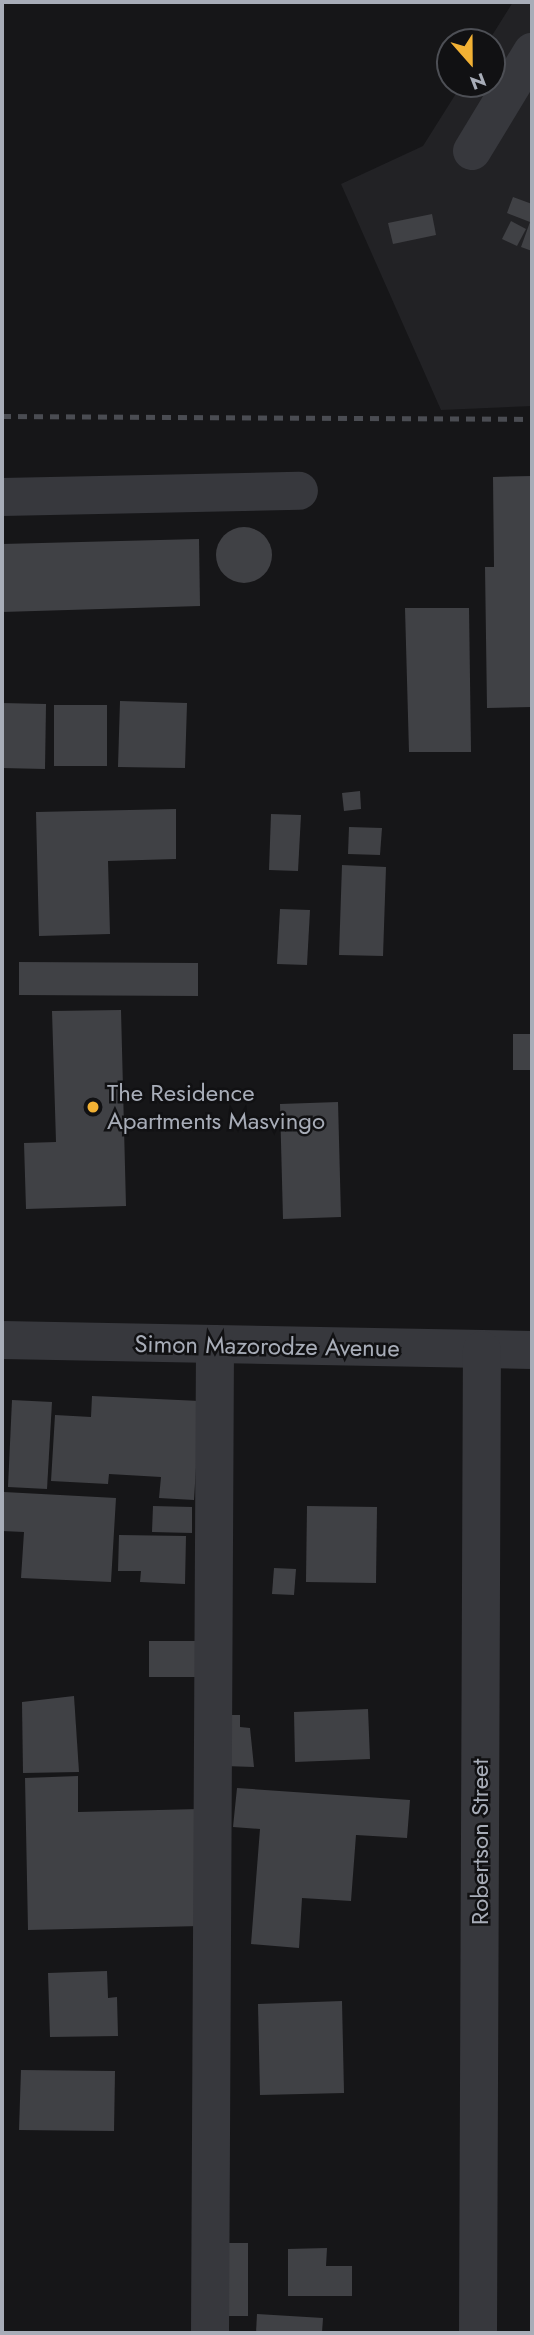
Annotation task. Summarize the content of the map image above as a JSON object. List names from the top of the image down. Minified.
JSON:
{"streets":{"street":["Simon Mazorodze Avenue","Robertson Street"]},"crossings":[["Simon Mazorodze Avenue","Robertson Street"]],"places":["The Residence Apartments Masvingo"],"north":"bottom"}
